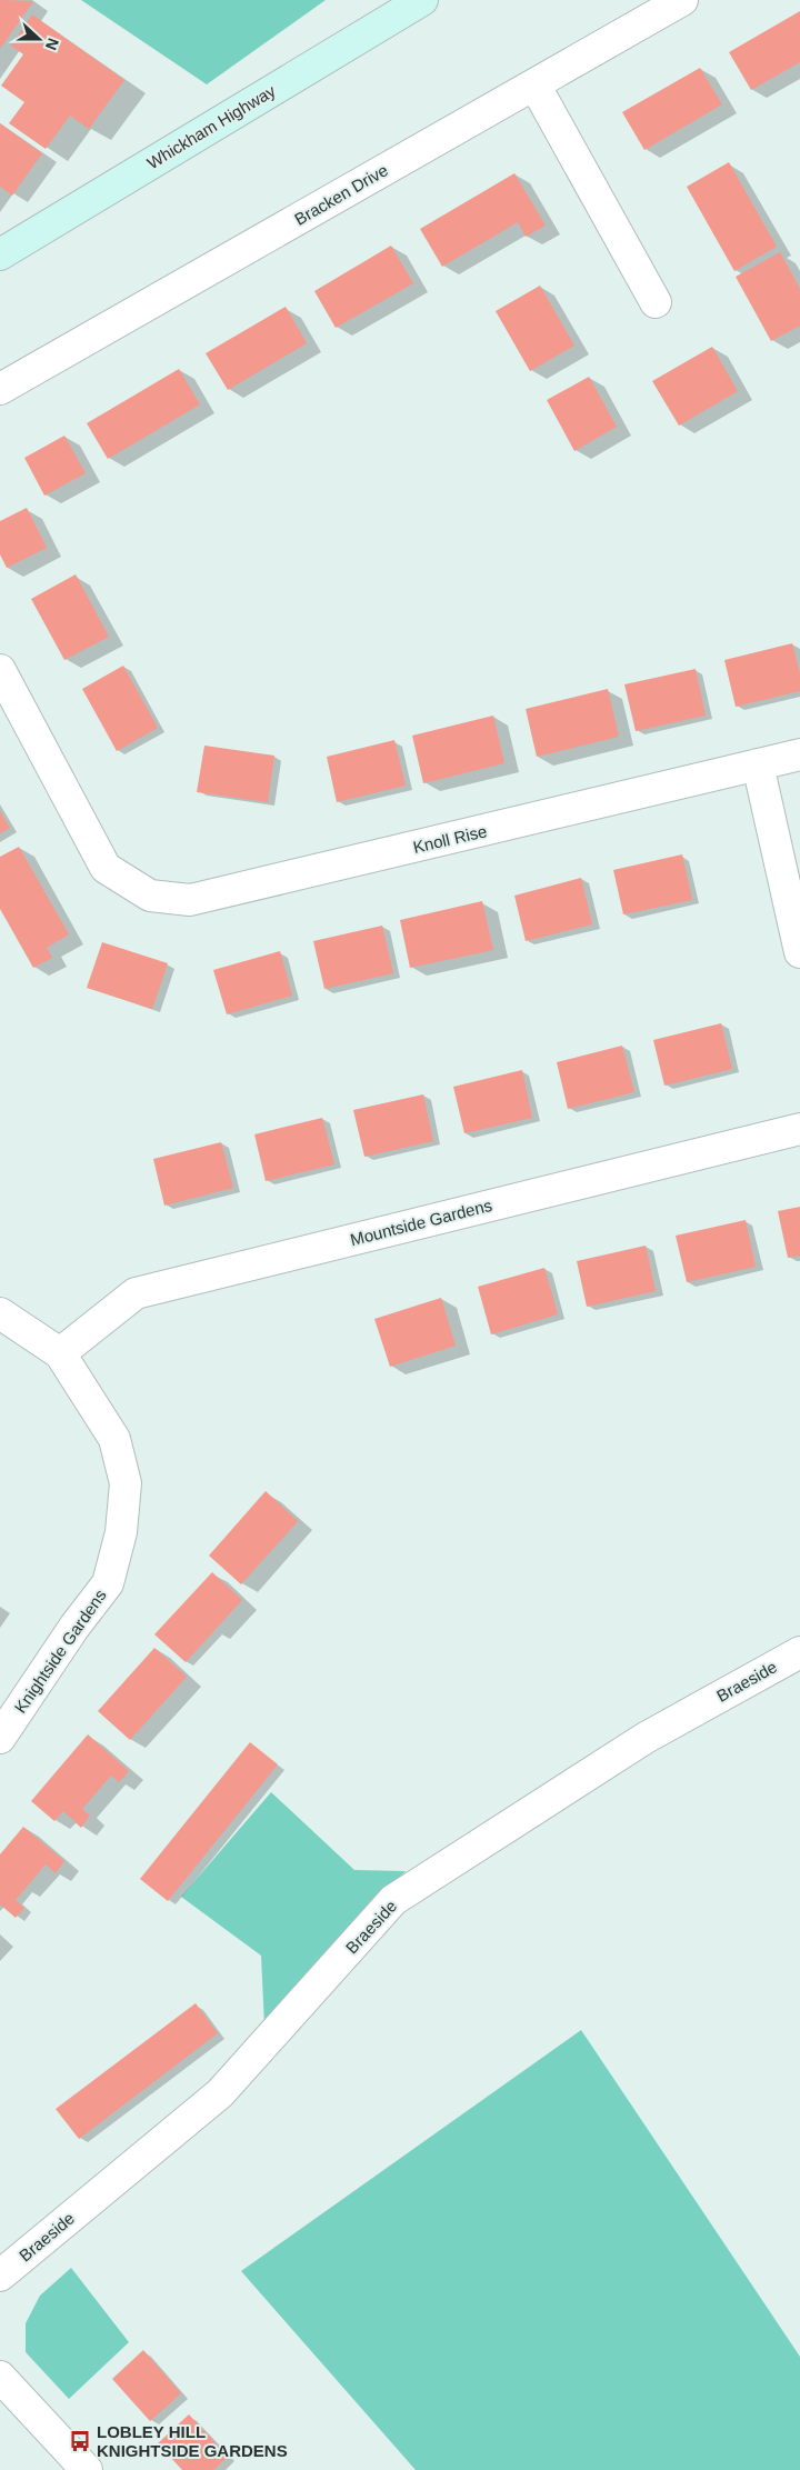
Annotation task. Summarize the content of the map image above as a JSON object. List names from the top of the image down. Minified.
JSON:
{"streets":{"main road":["Whickham Highway"],"street":["Bracken Drive","Knoll Rise","Mountside Gardens","Knightside Gardens","Braeside"]},"crossings":[["Mountside Gardens","Knightside Gardens"]],"places":{"bus stop":["LOBLEY HILL KNIGHTSIDE GARDENS"]},"north":"right"}
